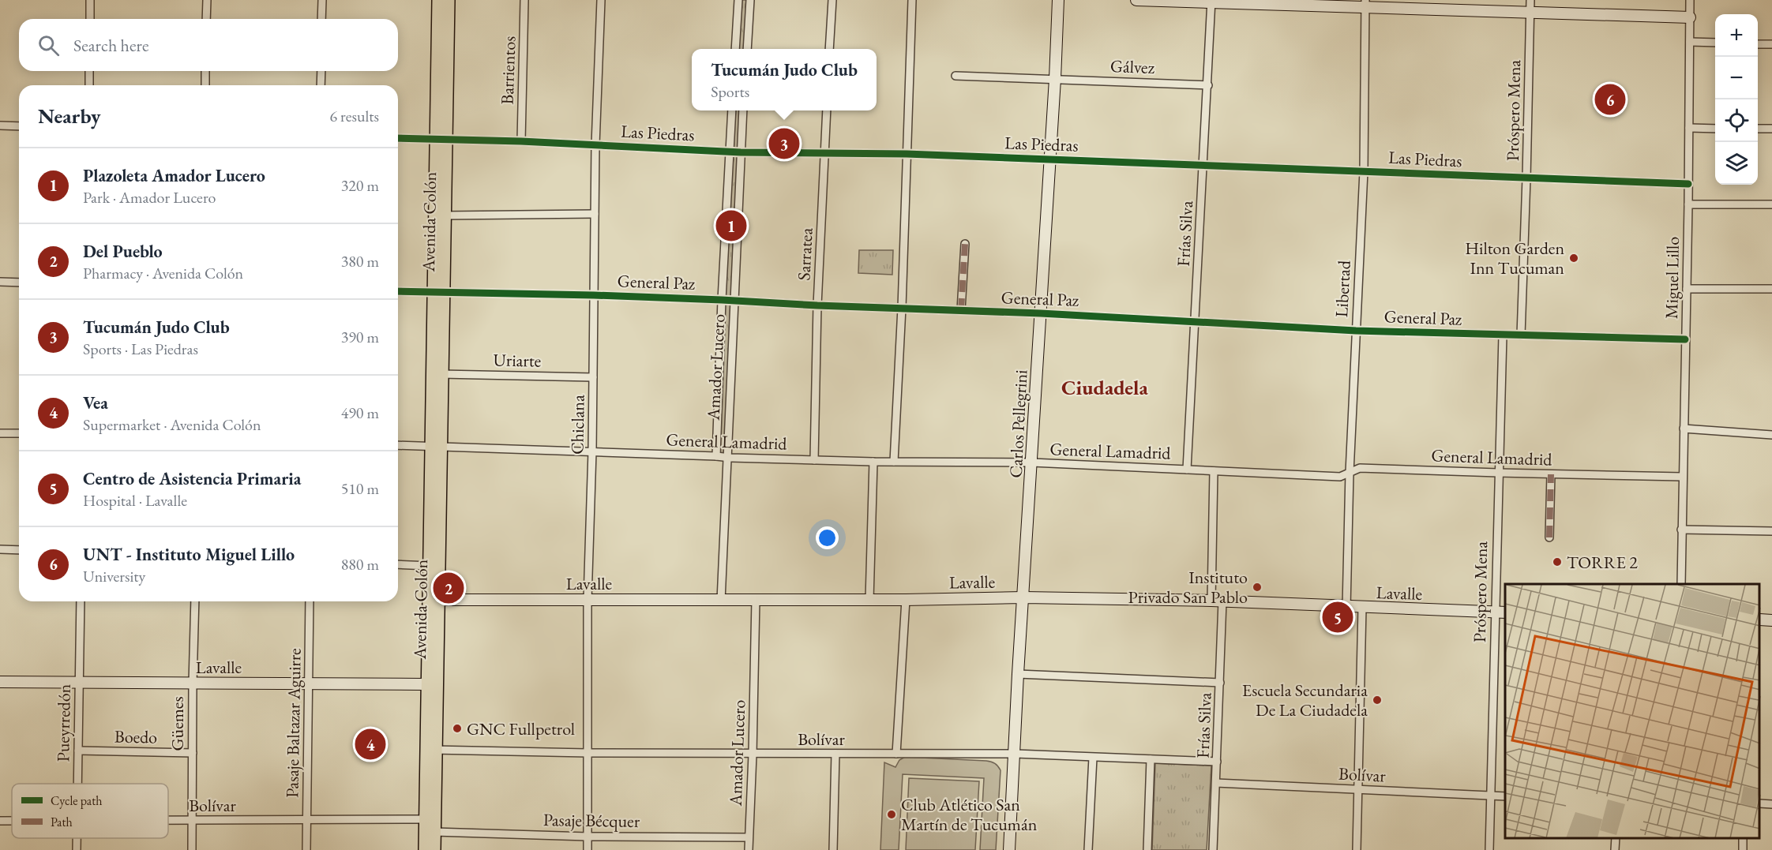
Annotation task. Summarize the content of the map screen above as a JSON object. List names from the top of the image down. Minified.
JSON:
{"streets":{"main road":["Avenida Colón"],"street":["Gálvez","Barrientos","Próspero Mena","Las Piedras","Frías Silva","Sarratea","Miguel Lillo","General Paz","Libertad","Uriarte","Amador Lucero","Carlos Pellegrini","Chiclana","General Lamadrid","Lavalle","Pueyrredón","Pasaje Baltazar Aguirre","Güemes","Boedo","Bolívar","Pasaje Bécquer"]},"crossings":[["Gálvez","Frías Silva"],["Gálvez","Carlos Pellegrini"],["Barrientos","Las Piedras"],["Próspero Mena","Las Piedras"],["Próspero Mena","General Paz"],["Próspero Mena","General Lamadrid"],["Próspero Mena","Lavalle"],["Próspero Mena","Bolívar"],["Las Piedras","Avenida Colón"],["Las Piedras","Frías Silva"],["Las Piedras","Sarratea"],["Las Piedras","Miguel Lillo"],["Las Piedras","Libertad"],["Las Piedras","Amador Lucero"],["Las Piedras","Carlos Pellegrini"],["Las Piedras","Chiclana"],["Avenida Colón","General Paz"],["Avenida Colón","Uriarte"],["Avenida Colón","General Lamadrid"],["Avenida Colón","Lavalle"],["Avenida Colón","Bolívar"],["Avenida Colón","Pasaje Bécquer"],["Frías Silva","General Paz"],["Frías Silva","General Lamadrid"],["Frías Silva","Lavalle"],["Frías Silva","Bolívar"],["Sarratea","General Paz"],["Sarratea","General Lamadrid"],["Miguel Lillo","General Paz"],["Miguel Lillo","General Lamadrid"],["General Paz","Libertad"],["General Paz","Amador Lucero"],["General Paz","Carlos Pellegrini"],["General Paz","Chiclana"],["Libertad","General Lamadrid"],["Libertad","Lavalle"],["Uriarte","Chiclana"],["Amador Lucero","General Lamadrid"],["Amador Lucero","Lavalle"],["Amador Lucero","Bolívar"],["Amador Lucero","Pasaje Bécquer"],["Carlos Pellegrini","General Lamadrid"],["Carlos Pellegrini","Lavalle"],["Carlos Pellegrini","Bolívar"],["Chiclana","General Lamadrid"],["Chiclana","Lavalle"],["Chiclana","Bolívar"],["Chiclana","Pasaje Bécquer"],["Lavalle","Pueyrredón"],["Lavalle","Pasaje Baltazar Aguirre"],["Lavalle","Güemes"],["Pueyrredón","Boedo"],["Pasaje Baltazar Aguirre","Bolívar"],["Güemes","Boedo"],["Güemes","Bolívar"]],"districts":["Ciudadela"],"places":["Hilton Garden Inn Tucuman","TORRE 2","Instituto Privado San Pablo","Escuela Secundaria De La Ciudadela","GNC Fullpetrol","Club Atlético San Martín de Tucumán"],"legend":["Cycle path","Path"],"page":{"map_buttons":["+","−"],"search":"Search here","popup":["Tucumán Judo Club","Sports"],"pins":["6","3","1","2","5","4"],"heading":["Nearby","6 results"],"list":[{"mark":"1","name":"Plazoleta Amador Lucero","note":"Park · Amador Lucero","value":"320 m"},{"mark":"2","name":"Del Pueblo","note":"Pharmacy · Avenida Colón","value":"380 m"},{"mark":"3","name":"Tucumán Judo Club","note":"Sports · Las Piedras","value":"390 m"},{"mark":"4","name":"Vea","note":"Supermarket · Avenida Colón","value":"490 m"},{"mark":"5","name":"Centro de Asistencia Primaria","note":"Hospital · Lavalle","value":"510 m"},{"mark":"6","name":"UNT - Instituto Miguel Lillo","note":"University","value":"880 m"}]}}
